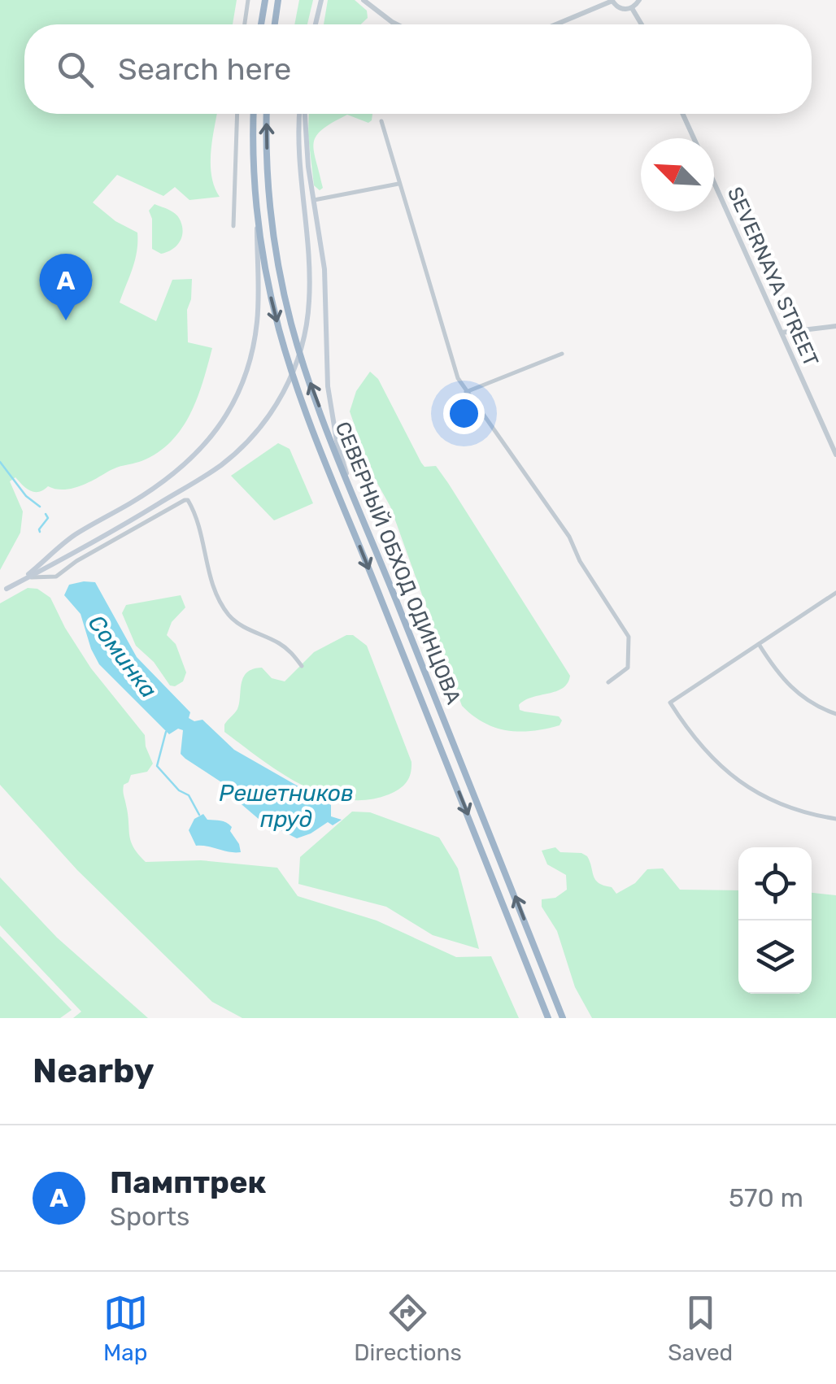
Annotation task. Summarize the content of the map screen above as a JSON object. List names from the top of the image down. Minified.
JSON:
{"streets":{"highway":["СЕВЕРНЫЙ ОБХОД ОДИНЦОВА"],"street":["SEVERNAYA STREET"]},"water":["Соминка","Решетников пруд"],"north":"top left","page":{"search":"Search here","pins":"A","heading":"Nearby","list":[{"mark":"A","name":"Памптрек","note":"Sports","value":"570 m"}],"nav":["Map","Directions","Saved"]}}
